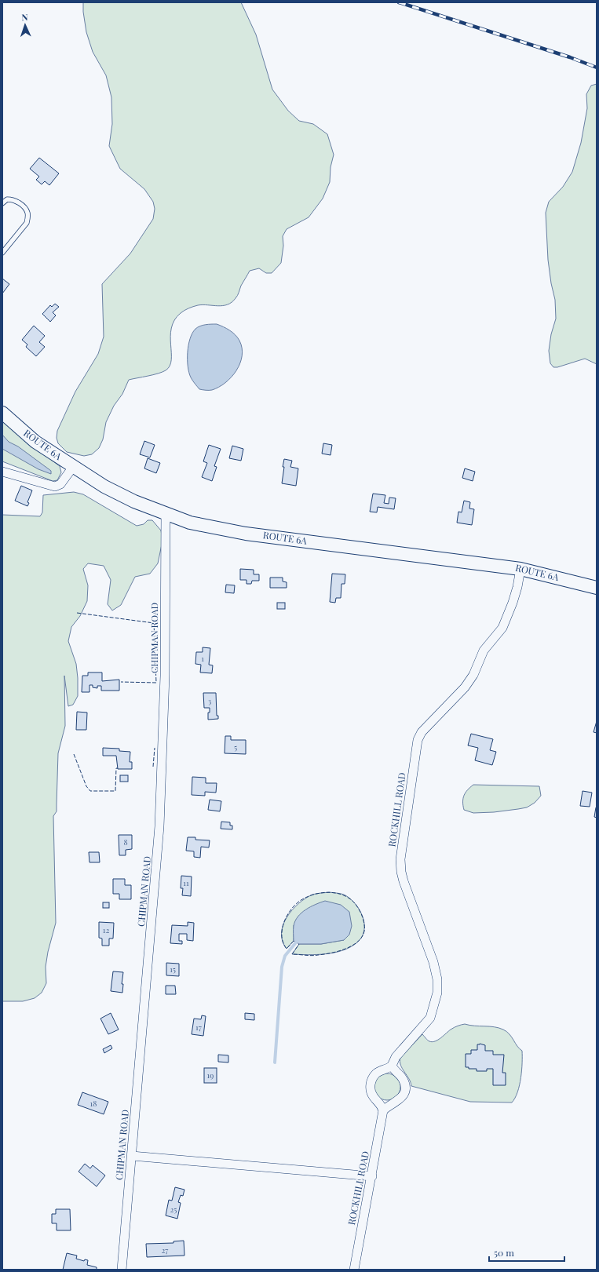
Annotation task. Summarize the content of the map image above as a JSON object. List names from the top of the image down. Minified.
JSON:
{"streets":{"main road":["ROUTE 6A"],"street":["CHIPMAN ROAD","ROCKHILL ROAD"]},"crossings":[["ROUTE 6A","CHIPMAN ROAD"],["ROUTE 6A","ROCKHILL ROAD"]],"house_numbers":["1","3","5","8","11","12","15","17","19","18","25","27"],"scale_bar":"50 m","north":"top"}
